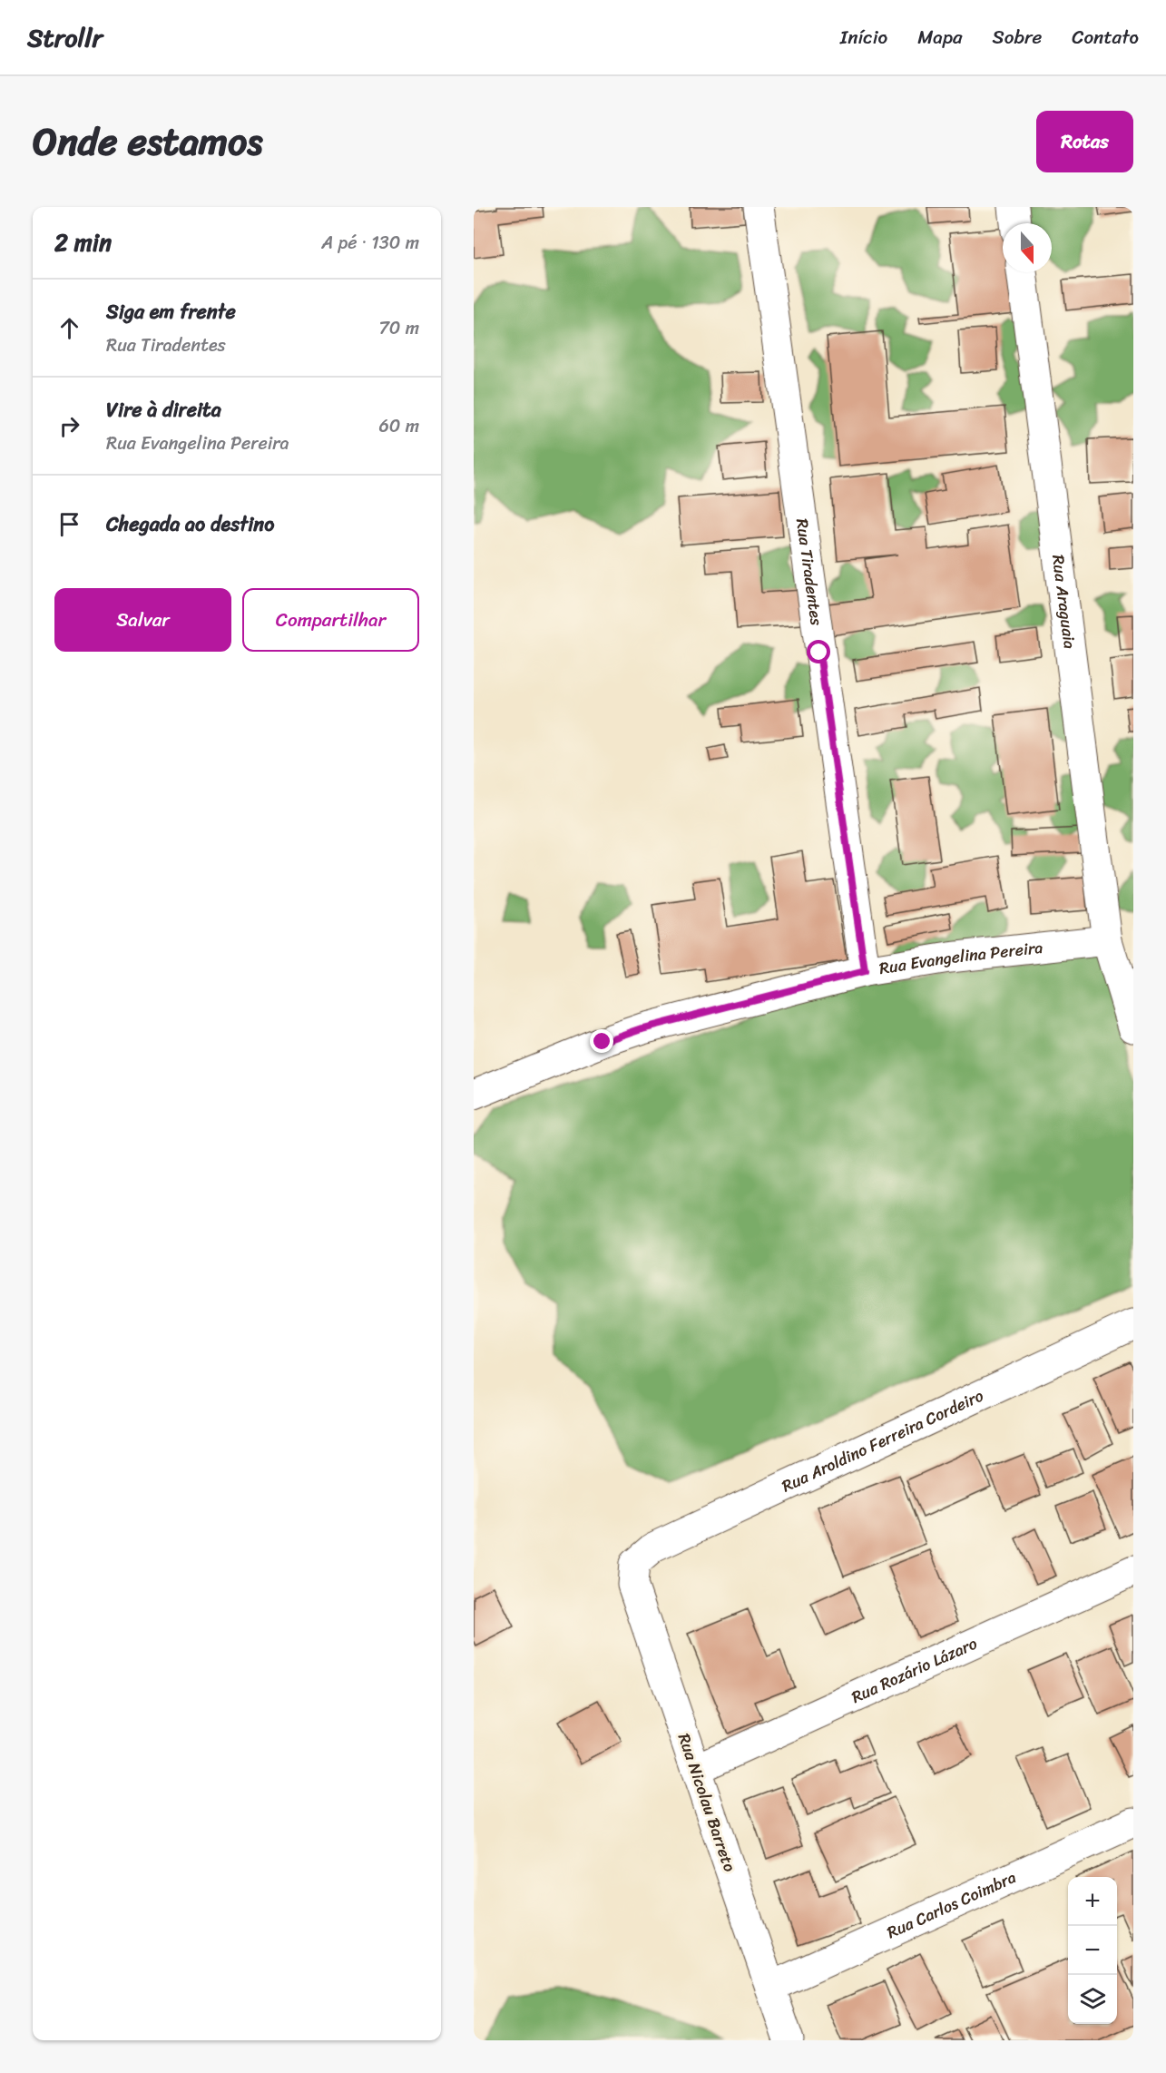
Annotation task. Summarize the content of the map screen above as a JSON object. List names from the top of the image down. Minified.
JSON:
{"streets":{"street":["Rua Tiradentes","Rua Araguaia","Rua Evangelina Pereira","Rua Aroldino Ferreira Cordeiro","Rua Rozário Lázaro","Rua Nicolau Barreto","Rua Carlos Coimbra"]},"crossings":[["Rua Tiradentes","Rua Evangelina Pereira"],["Rua Araguaia","Rua Evangelina Pereira"],["Rua Aroldino Ferreira Cordeiro","Rua Nicolau Barreto"],["Rua Rozário Lázaro","Rua Nicolau Barreto"],["Rua Nicolau Barreto","Rua Carlos Coimbra"]],"north":"bottom","page":{"header":"Strollr","nav":["Início","Mapa","Sobre","Contato"],"title":"Onde estamos","buttons":["Rotas",["Salvar","Compartilhar"]],"heading":["2 min","A pé · 130 m"],"list":[["Siga em frente","Rua Tiradentes","70 m"],["Vire à direita","Rua Evangelina Pereira","60 m"],"Chegada ao destino"],"map_buttons":["+","−"]}}
